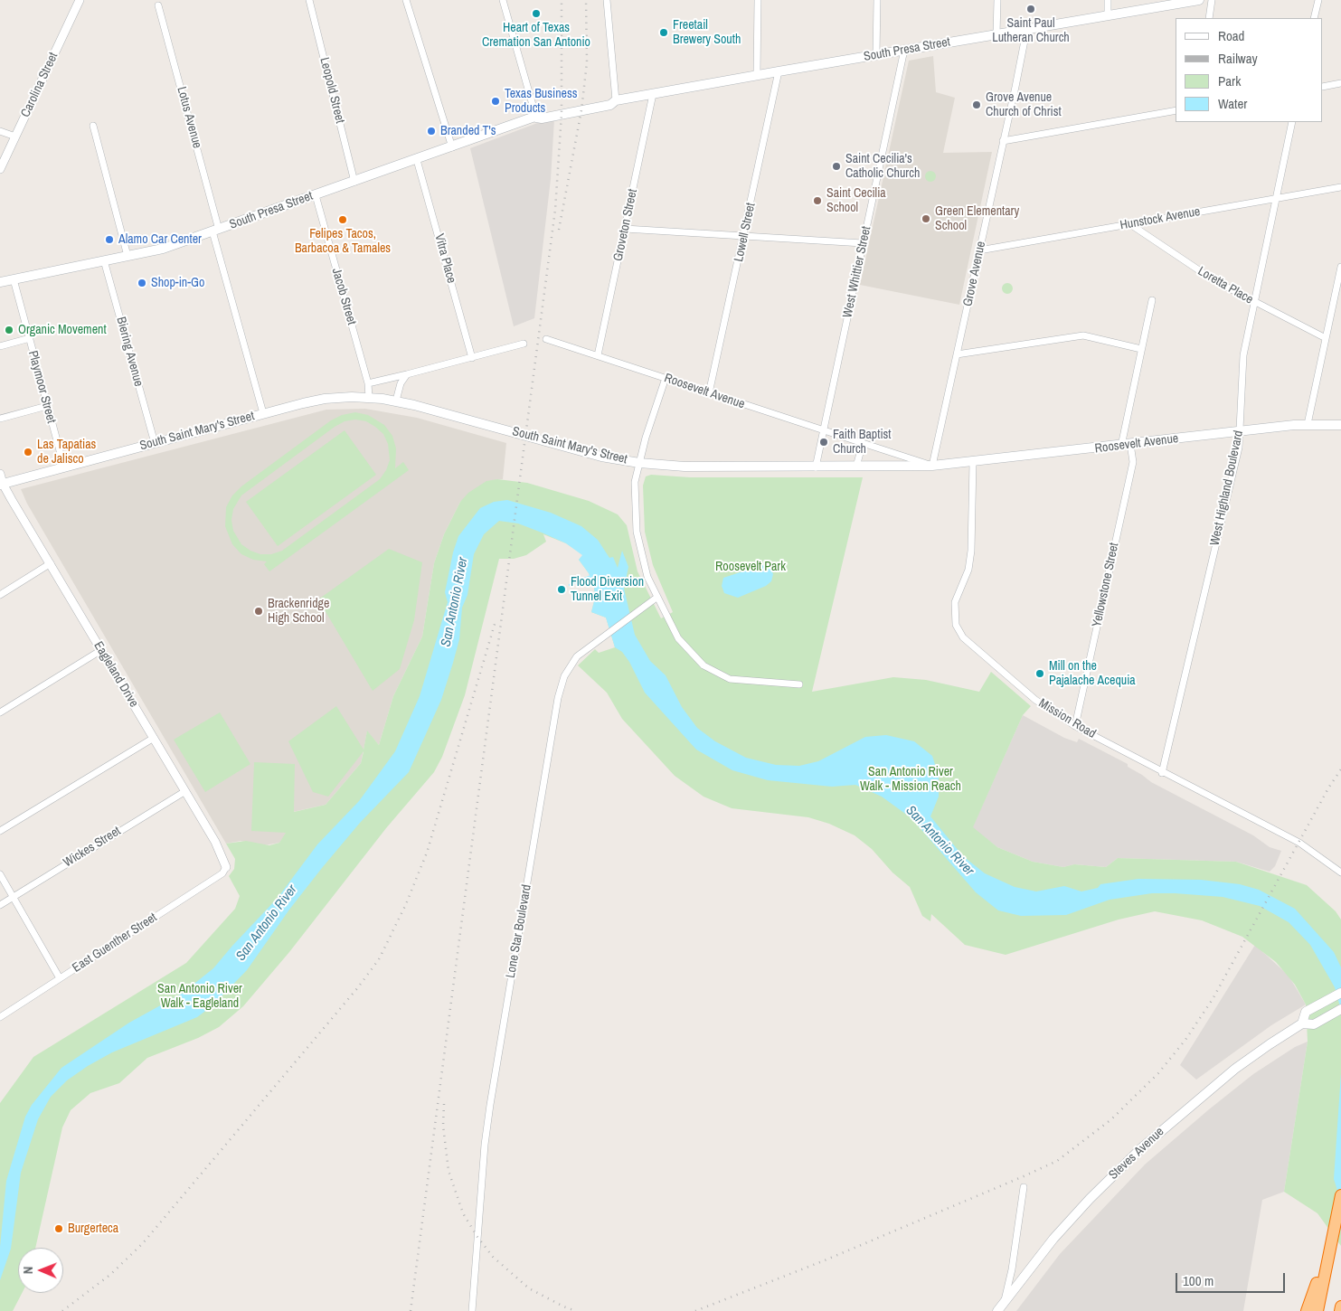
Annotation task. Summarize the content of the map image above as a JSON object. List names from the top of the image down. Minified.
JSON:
{"streets":{"main road":["South Presa Street","Roosevelt Avenue","South Saint Mary's Street","Steves Avenue"],"street":["Carolina Street","Leopold Street","Lotus Avenue","Hunstock Avenue","Groveton Street","Lowell Street","Vitra Place","West Whittier Street","Grove Avenue","Loretta Place","Jacob Street","Biering Avenue","Playmoor Street","West Highland Boulevard","Yellowstone Street","Eagleland Drive","Mission Road","Wickes Street","Lone Star Boulevard","East Guenther Street"]},"crossings":[["South Presa Street","Leopold Street"],["South Presa Street","Lotus Avenue"],["South Presa Street","Groveton Street"],["South Presa Street","Lowell Street"],["South Presa Street","Vitra Place"],["South Presa Street","West Whittier Street"],["South Presa Street","Grove Avenue"],["South Presa Street","Jacob Street"],["South Presa Street","Biering Avenue"],["South Presa Street","Playmoor Street"],["Lotus Avenue","South Saint Mary's Street"],["Hunstock Avenue","Grove Avenue"],["Hunstock Avenue","Loretta Place"],["Hunstock Avenue","West Highland Boulevard"],["Groveton Street","Roosevelt Avenue"],["Lowell Street","Roosevelt Avenue"],["West Whittier Street","Roosevelt Avenue"],["Grove Avenue","Roosevelt Avenue"],["Loretta Place","West Highland Boulevard"],["Jacob Street","South Saint Mary's Street"],["Biering Avenue","South Saint Mary's Street"],["Playmoor Street","South Saint Mary's Street"],["Roosevelt Avenue","South Saint Mary's Street"],["Roosevelt Avenue","West Highland Boulevard"],["Roosevelt Avenue","Yellowstone Street"],["Roosevelt Avenue","Mission Road"],["South Saint Mary's Street","Eagleland Drive"],["West Highland Boulevard","Mission Road"],["Yellowstone Street","Mission Road"],["Eagleland Drive","Wickes Street"],["Eagleland Drive","East Guenther Street"]],"water":["San Antonio River"],"parks":["Roosevelt Park","San Antonio River Walk - Mission Reach","San Antonio River Walk - Eagleland"],"places":["Saint Paul Lutheran Church","Heart of Texas Cremation San Antonio","Freetail Brewery South","Texas Business Products","Grove Avenue Church of Christ","Branded T's","Saint Cecilia's Catholic Church","Saint Cecilia School","Green Elementary School","Felipes Tacos, Barbacoa & Tamales","Alamo Car Center","Shop-in-Go","Organic Movement","Faith Baptist Church","Las Tapatias de Jalisco","Flood Diversion Tunnel Exit","Brackenridge High School","Mill on the Pajalache Acequia","Burgerteca"],"legend":["Road","Railway","Park","Water"],"scale_bar":"100 m","north":"left"}
